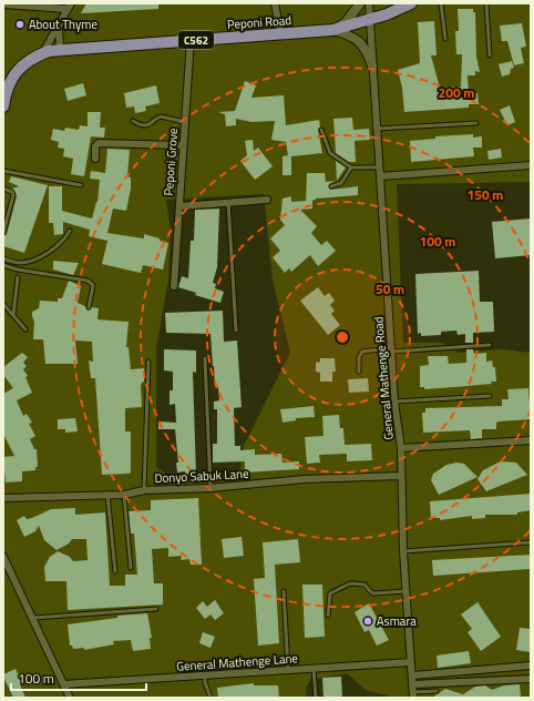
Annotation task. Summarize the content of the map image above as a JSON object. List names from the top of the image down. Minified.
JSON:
{"streets":{"main road":["Peponi Road","C562"],"street":["Peponi Grove","General Mathenge Road","Donyo Sabuk Lane","General Mathenge Lane"]},"crossings":[["Peponi Road","Peponi Grove"],["Peponi Road","General Mathenge Road"],["General Mathenge Road","Donyo Sabuk Lane"],["General Mathenge Road","General Mathenge Lane"]],"places":["About Thyme","Asmara"],"scale_bar":"100 m","rings":["200 m","150 m","100 m","50 m"]}
